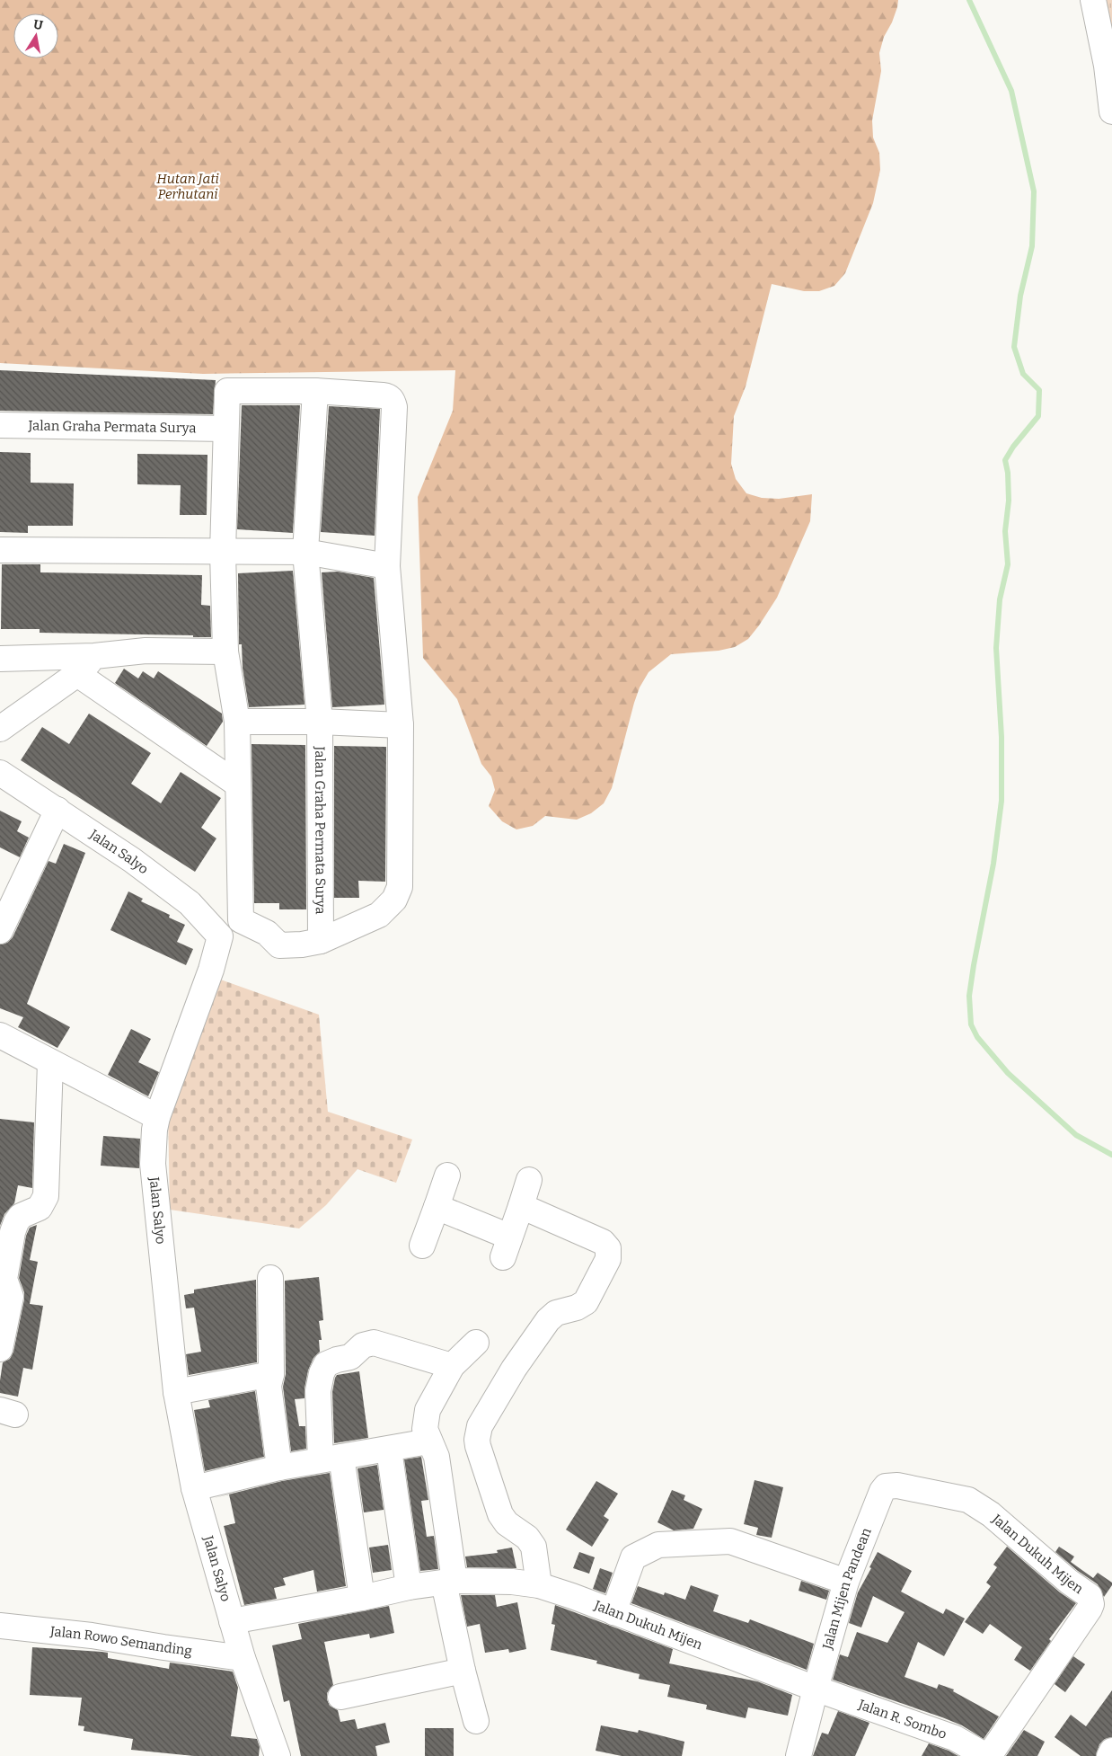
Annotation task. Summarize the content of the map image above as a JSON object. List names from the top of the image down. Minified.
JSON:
{"streets":{"street":["Jalan Graha Permata Surya","Jalan Salyo","Jalan Dukuh Mijen","Jalan Mijen Pandean","Jalan Rowo Semanding","Jalan R. Sombo"]},"crossings":[["Jalan Salyo","Jalan Dukuh Mijen"],["Jalan Salyo","Jalan Rowo Semanding"],["Jalan Dukuh Mijen","Jalan Mijen Pandean"],["Jalan Dukuh Mijen","Jalan R. Sombo"],["Jalan Mijen Pandean","Jalan R. Sombo"]],"parks":["Hutan Jati Perhutani"],"north":"top"}
